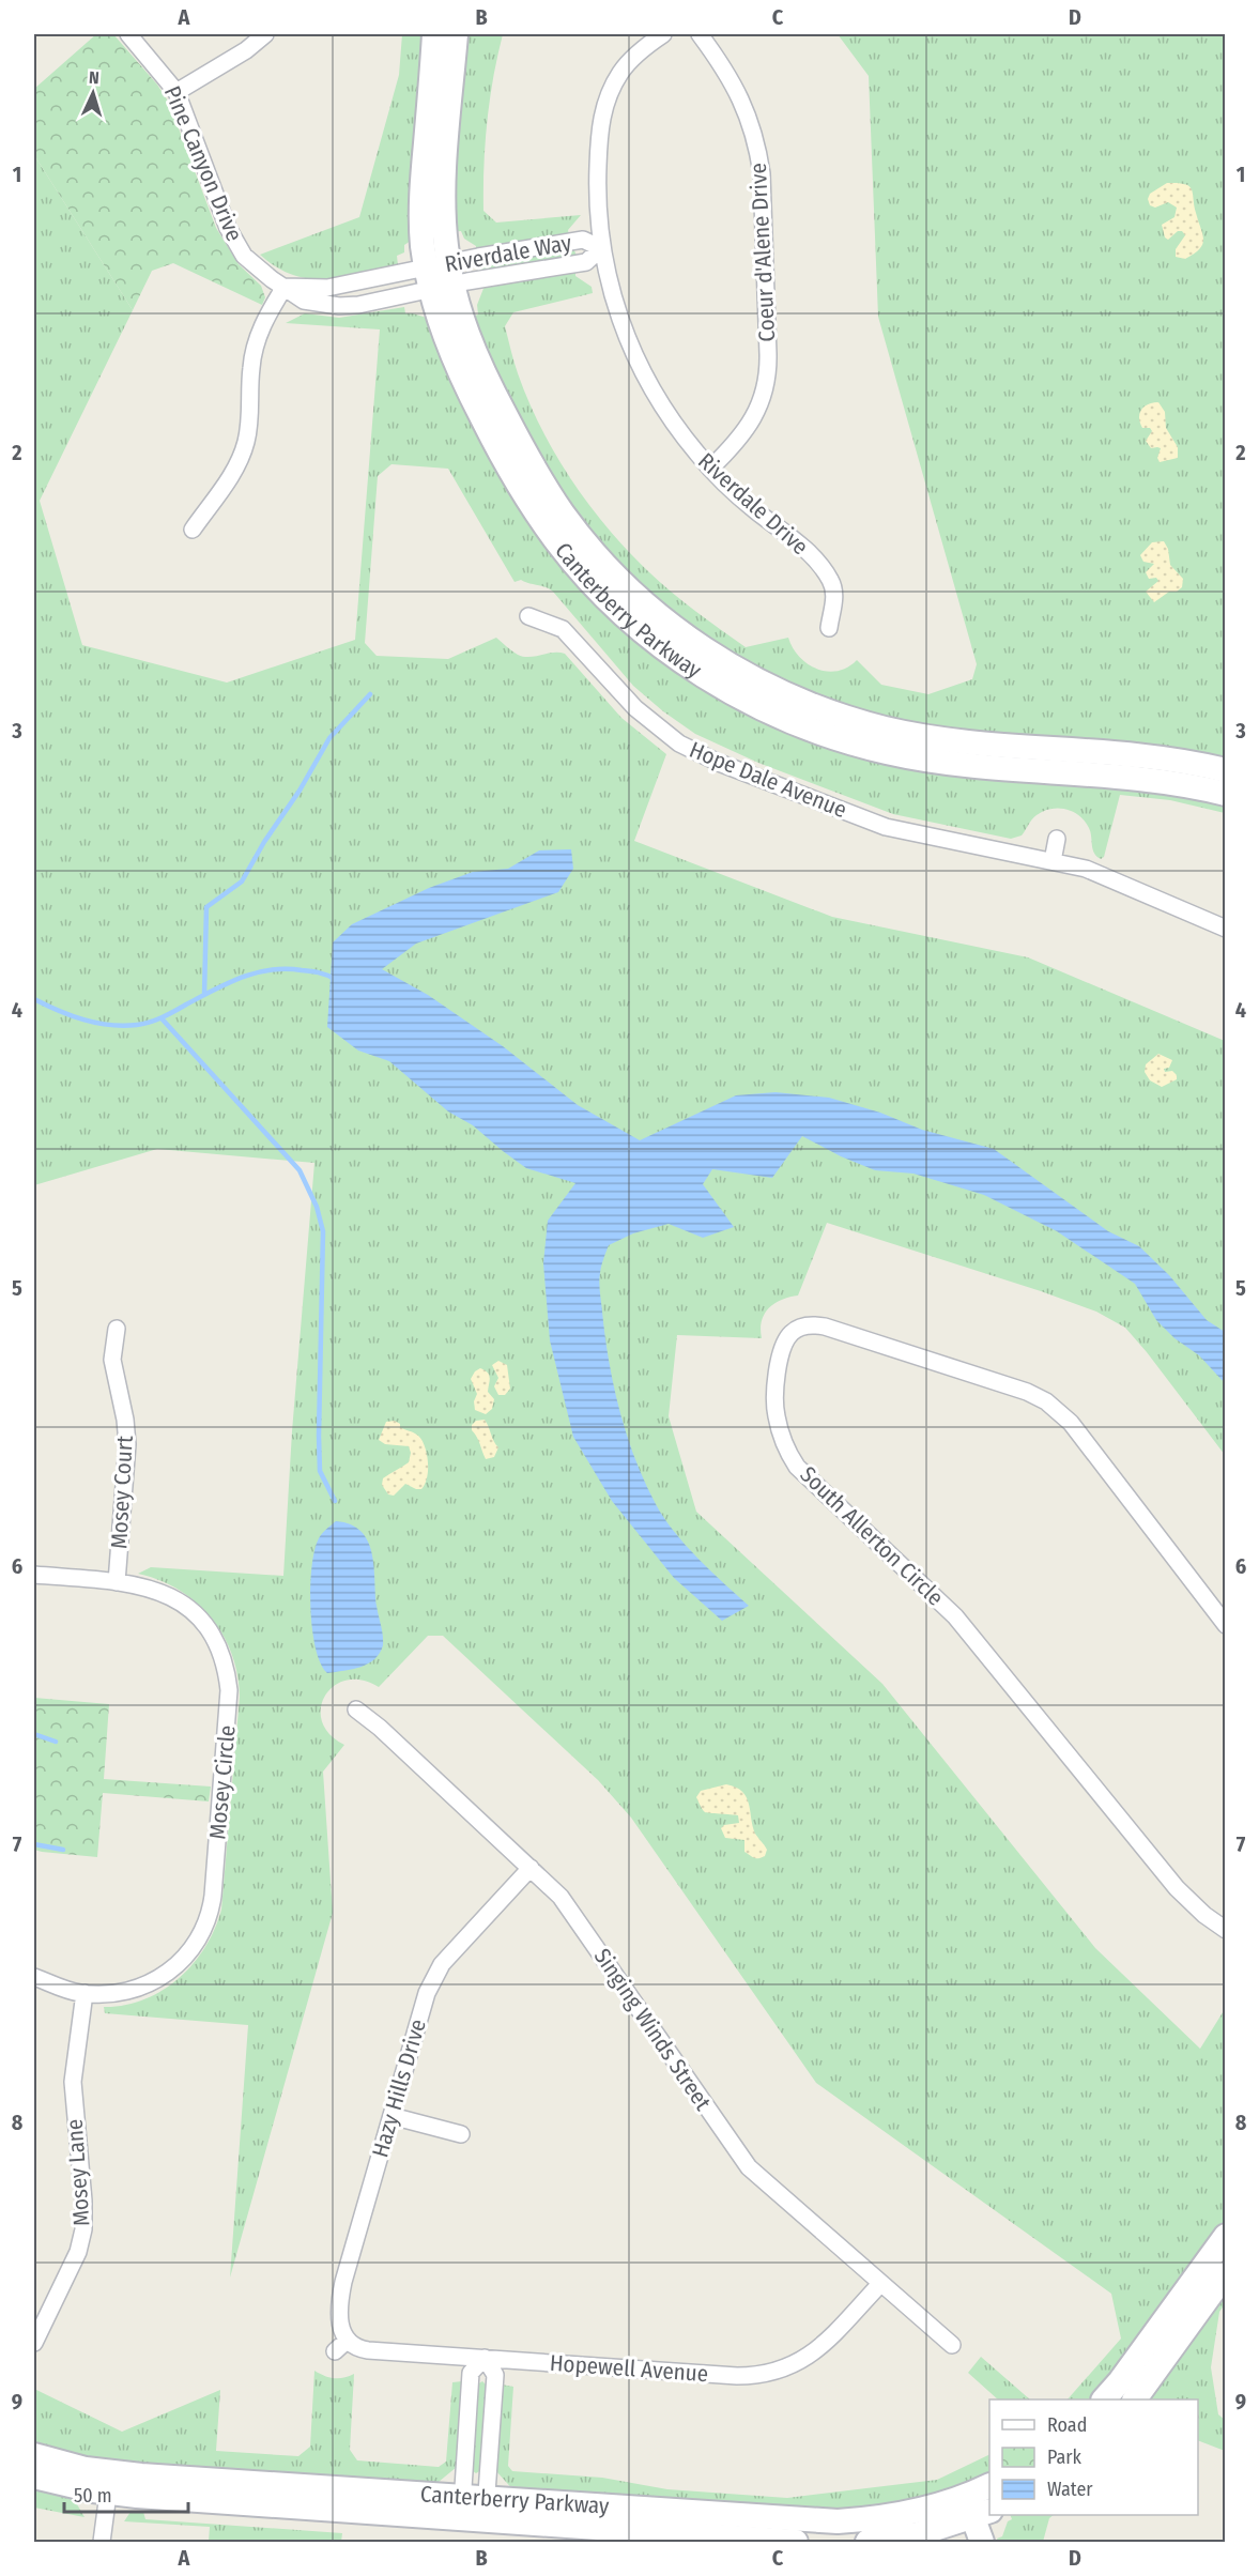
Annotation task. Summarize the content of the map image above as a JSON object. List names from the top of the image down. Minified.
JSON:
{"streets":{"street":["Pine Canyon Drive","Coeur d'Alene Drive","Riverdale Way","Riverdale Drive","Canterberry Parkway","Hope Dale Avenue","Mosey Court","South Allerton Circle","Mosey Circle","Singing Winds Street","Hazy Hills Drive","Mosey Lane","Hopewell Avenue"]},"crossings":[["Pine Canyon Drive","Riverdale Way"],["Pine Canyon Drive","Canterberry Parkway"],["Coeur d'Alene Drive","Riverdale Drive"],["Riverdale Way","Riverdale Drive"],["Riverdale Way","Canterberry Parkway"],["Mosey Court","Mosey Circle"],["Mosey Circle","Mosey Lane"],["Singing Winds Street","Hazy Hills Drive"],["Singing Winds Street","Hopewell Avenue"],["Hazy Hills Drive","Hopewell Avenue"]],"legend":["Road","Park","Water"],"scale_bar":"50 m","north":"top","grid":{"columns":["A","B","C","D"],"rows":["1","2","3","4","5","6","7","8","9"]}}
